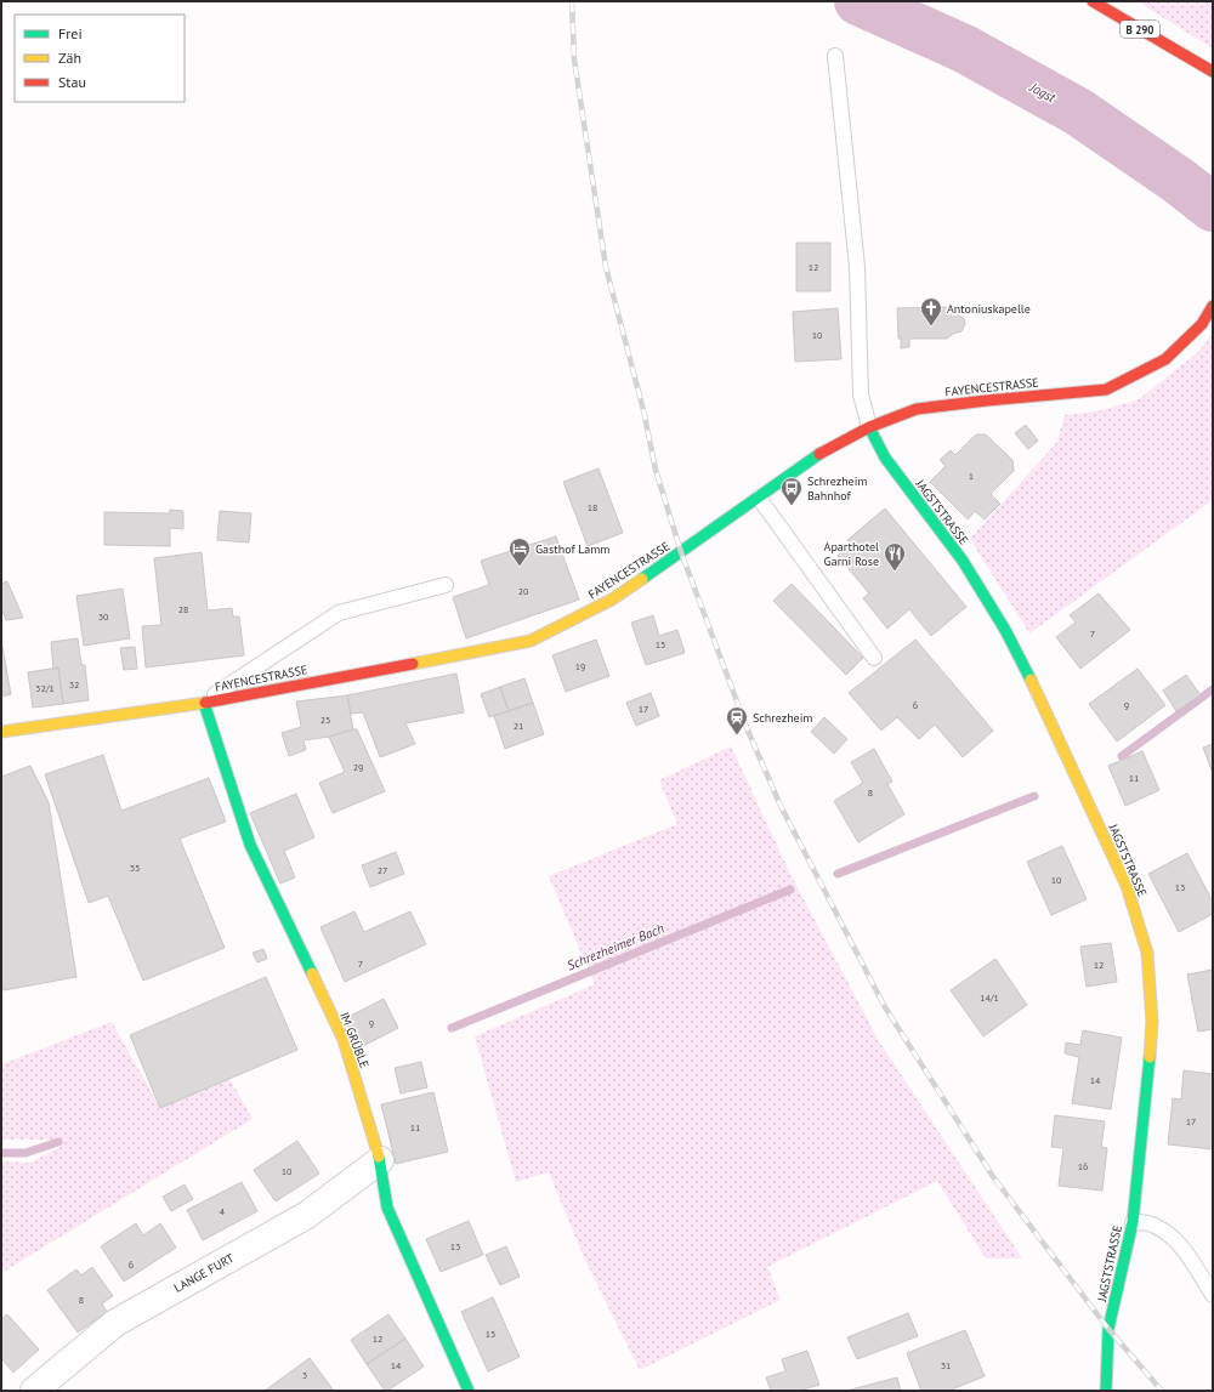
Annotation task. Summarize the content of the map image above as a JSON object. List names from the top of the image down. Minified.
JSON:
{"streets":{"street":["B 290","FAYENCESTRASSE","JAGSTSTRASSE","IM GRÜBLE","LANGE FURT"]},"crossings":[["FAYENCESTRASSE","JAGSTSTRASSE"],["FAYENCESTRASSE","IM GRÜBLE"],["IM GRÜBLE","LANGE FURT"]],"water":["Jagst","Schrezheimer Bach"],"places":{"church":["Antoniuskapelle"],"bus stop":["Schrezheim Bahnhof"],"hotel":["Gasthof Lamm"],"restaurant":["Aparthotel Garni Rose"],"station":["Schrezheim"]},"house_numbers":["12","10","1","18","20","28","30","7","15","19","32","32/1","6","9","17","25","21","29","11","8","35","27","10","13","7","12","14/1","9","14","17","11","16","10","4","13","6","8","15","12","14","31","3"],"legend":["Frei","Zäh","Stau"]}
